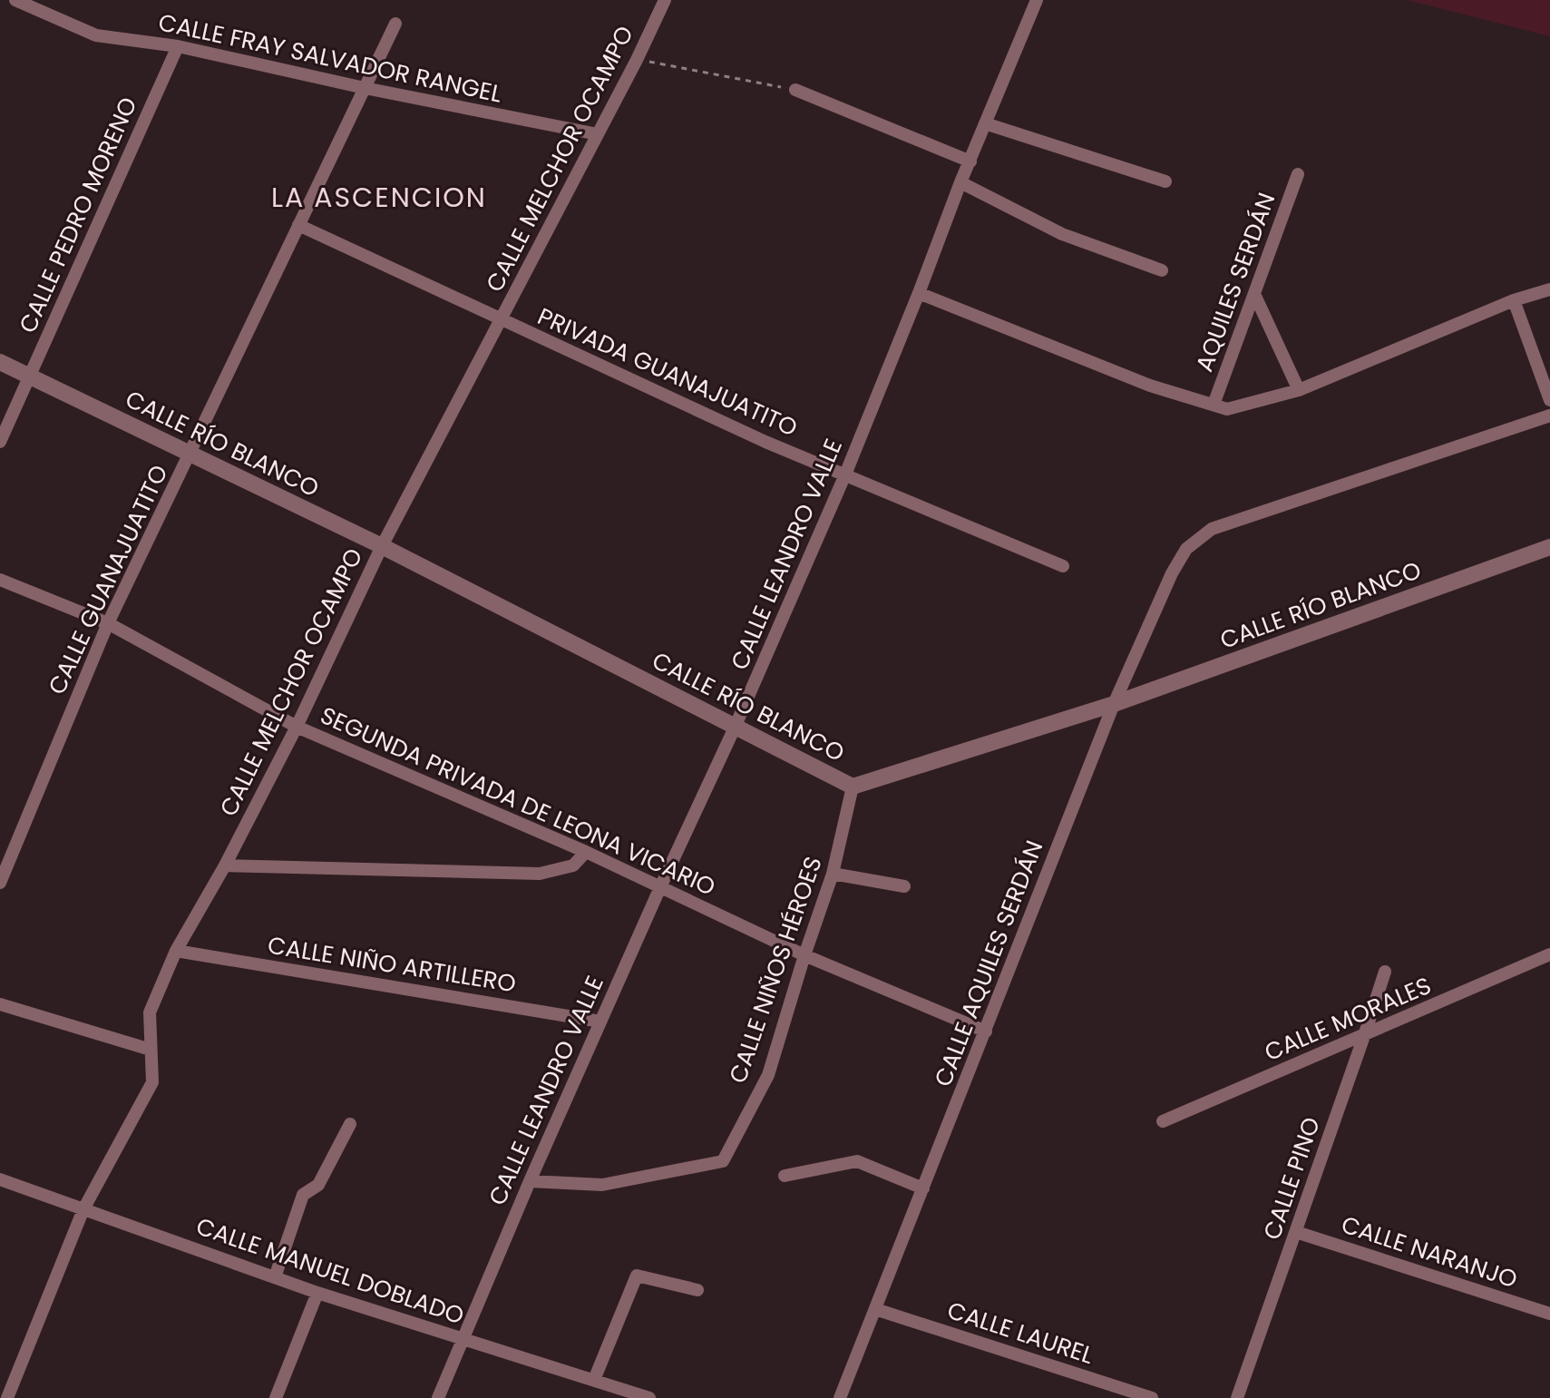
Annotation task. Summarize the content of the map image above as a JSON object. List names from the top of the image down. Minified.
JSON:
{"streets":{"street":["CALLE FRAY SALVADOR RANGEL","CALLE MELCHOR OCAMPO","CALLE PEDRO MORENO","AQUILES SERDÁN","PRIVADA GUANAJUATITO","CALLE RÍO BLANCO","CALLE LEANDRO VALLE","CALLE GUANAJUATITO","SEGUNDA PRIVADA DE LEONA VICARIO","CALLE AQUILES SERDÁN","CALLE NIÑO ARTILLERO","CALLE NIÑOS HÉROES","CALLE MORALES","CALLE PINO","CALLE NARANJO","CALLE MANUEL DOBLADO","CALLE LAUREL"]},"crossings":[["CALLE FRAY SALVADOR RANGEL","CALLE MELCHOR OCAMPO"],["CALLE FRAY SALVADOR RANGEL","CALLE PEDRO MORENO"],["CALLE FRAY SALVADOR RANGEL","CALLE GUANAJUATITO"],["CALLE MELCHOR OCAMPO","PRIVADA GUANAJUATITO"],["CALLE MELCHOR OCAMPO","CALLE RÍO BLANCO"],["CALLE MELCHOR OCAMPO","SEGUNDA PRIVADA DE LEONA VICARIO"],["CALLE MELCHOR OCAMPO","CALLE NIÑO ARTILLERO"],["CALLE MELCHOR OCAMPO","CALLE MANUEL DOBLADO"],["CALLE PEDRO MORENO","CALLE RÍO BLANCO"],["PRIVADA GUANAJUATITO","CALLE LEANDRO VALLE"],["PRIVADA GUANAJUATITO","CALLE GUANAJUATITO"],["CALLE RÍO BLANCO","CALLE LEANDRO VALLE"],["CALLE RÍO BLANCO","CALLE GUANAJUATITO"],["CALLE RÍO BLANCO","CALLE AQUILES SERDÁN"],["CALLE RÍO BLANCO","CALLE NIÑOS HÉROES"],["CALLE LEANDRO VALLE","SEGUNDA PRIVADA DE LEONA VICARIO"],["CALLE LEANDRO VALLE","CALLE NIÑO ARTILLERO"],["CALLE LEANDRO VALLE","CALLE NIÑOS HÉROES"],["CALLE LEANDRO VALLE","CALLE MANUEL DOBLADO"],["CALLE GUANAJUATITO","SEGUNDA PRIVADA DE LEONA VICARIO"],["SEGUNDA PRIVADA DE LEONA VICARIO","CALLE AQUILES SERDÁN"],["SEGUNDA PRIVADA DE LEONA VICARIO","CALLE NIÑOS HÉROES"],["CALLE AQUILES SERDÁN","CALLE LAUREL"],["CALLE MORALES","CALLE PINO"],["CALLE PINO","CALLE NARANJO"]],"districts":["LA ASCENCION"]}
